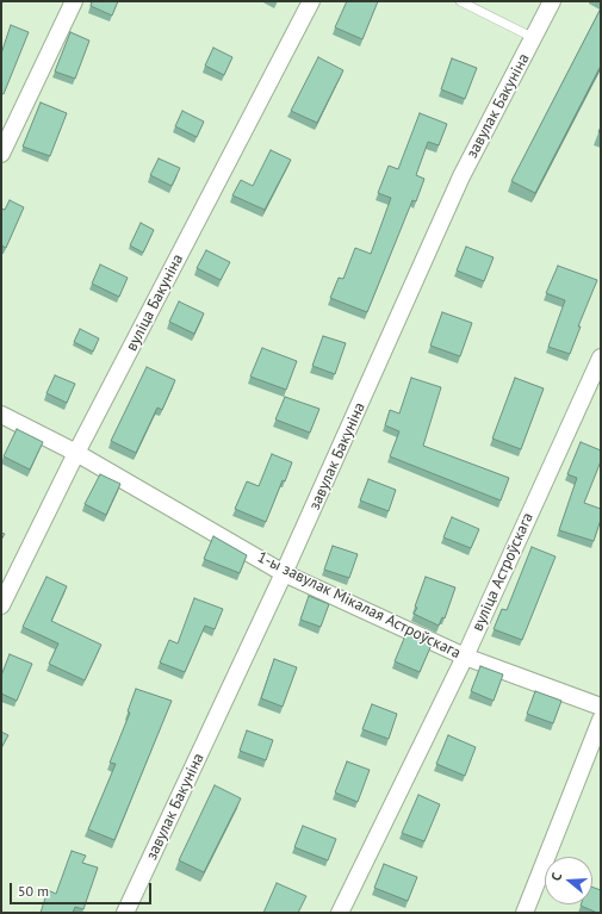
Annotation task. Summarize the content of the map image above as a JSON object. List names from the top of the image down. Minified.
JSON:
{"streets":{"street":["завулак Бакуніна","вуліца Бакуніна","вуліца Астроўскага","1-ы завулак Мікалая Астроўскага"]},"crossings":[["завулак Бакуніна","1-ы завулак Мікалая Астроўскага"],["вуліца Бакуніна","1-ы завулак Мікалая Астроўскага"],["вуліца Астроўскага","1-ы завулак Мікалая Астроўскага"]],"scale_bar":"50 m","north":"left"}
